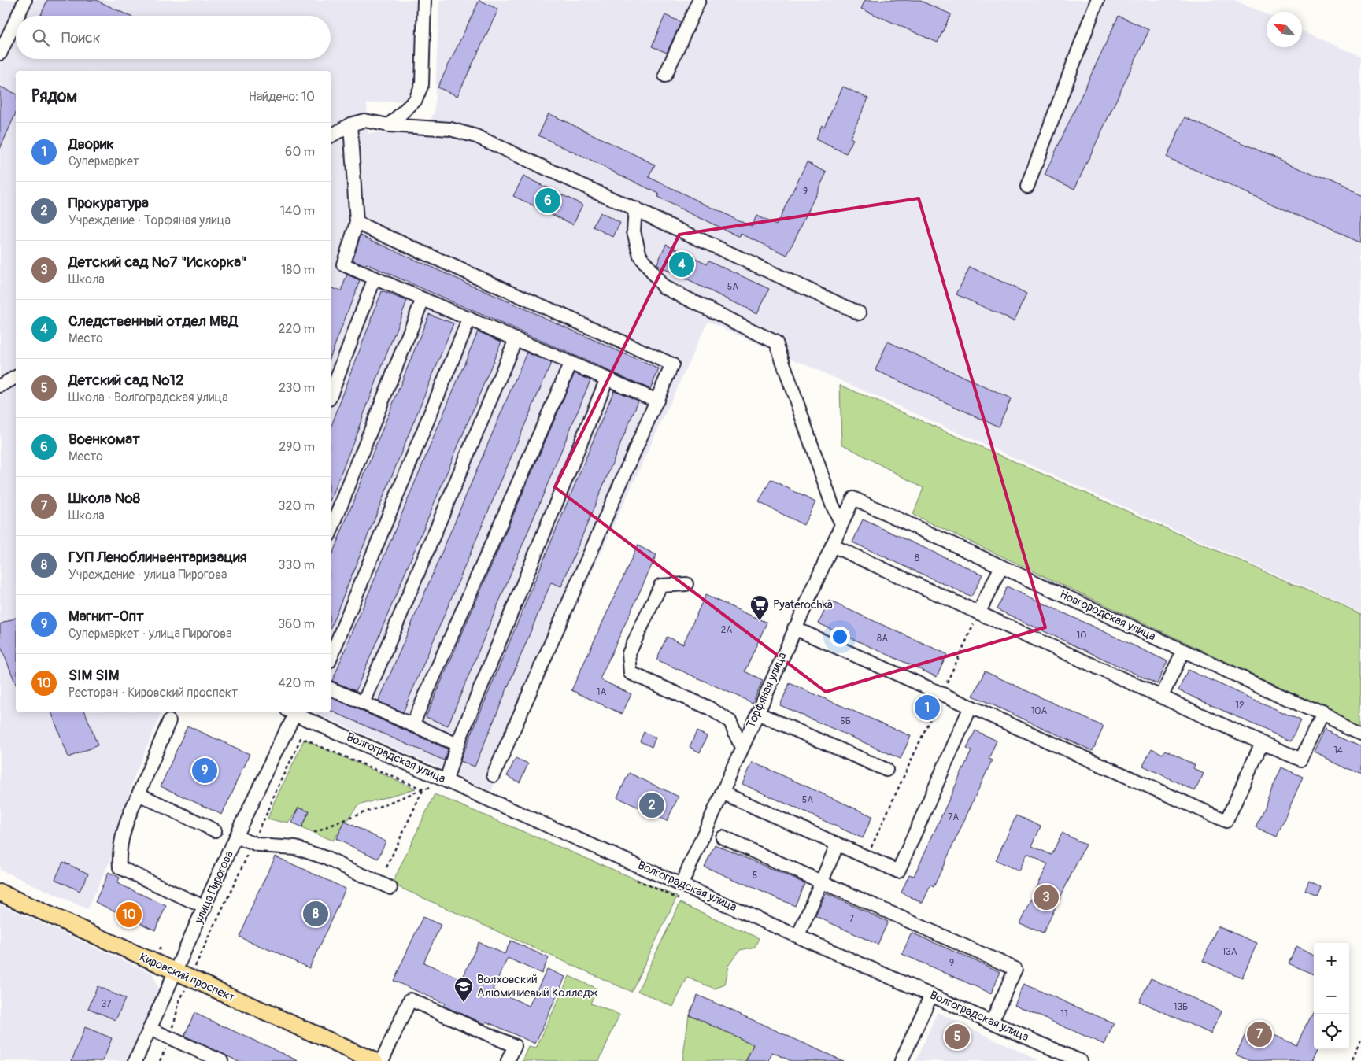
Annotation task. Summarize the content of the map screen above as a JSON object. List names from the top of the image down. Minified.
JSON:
{"streets":{"main road":["Кировский проспект"],"street":["Новгородская улица","Торфяная улица","Волгоградская улица","улица Пирогова"]},"crossings":[["Новгородская улица","Торфяная улица"],["Торфяная улица","Волгоградская улица"],["Волгоградская улица","улица Пирогова"],["улица Пирогова","Кировский проспект"]],"places":{"supermarket":["Pyaterochka"],"school or university":["Волховский Алюминиевый Колледж"]},"house_numbers":["9","5А","8","2А","10","8А","1А","12","10А","5Б","14","5А","7А","5","7","13А","9","37","13Б","11"],"north":"top left","page":{"search":"Поиск","heading":["Рядом","Найдено: 10"],"list":[{"mark":"1","name":"Дворик","note":"Супермаркет","value":"60 m"},{"mark":"2","name":"Прокуратура","note":"Учреждение · Торфяная улица","value":"140 m"},{"mark":"3","name":"Детский cад №7 \"Искорка\"","note":"Школа","value":"180 m"},{"mark":"4","name":"Следственный отдел МВД","note":"Место","value":"220 m"},{"mark":"5","name":"Детский cад №12","note":"Школа · Волгоградская улица","value":"230 m"},{"mark":"6","name":"Военкомат","note":"Место","value":"290 m"},{"mark":"7","name":"Школа №8","note":"Школа","value":"320 m"},{"mark":"8","name":"ГУП Леноблинвентаризация","note":"Учреждение · улица Пирогова","value":"330 m"},{"mark":"9","name":"Магнит-Опт","note":"Супермаркет · улица Пирогова","value":"360 m"},{"mark":"10","name":"SIM SIM","note":"Ресторан · Кировский проспект","value":"420 m"}],"pins":["6","4","1","9","2","3","8","10","7","5"],"map_buttons":["+","−"]}}
